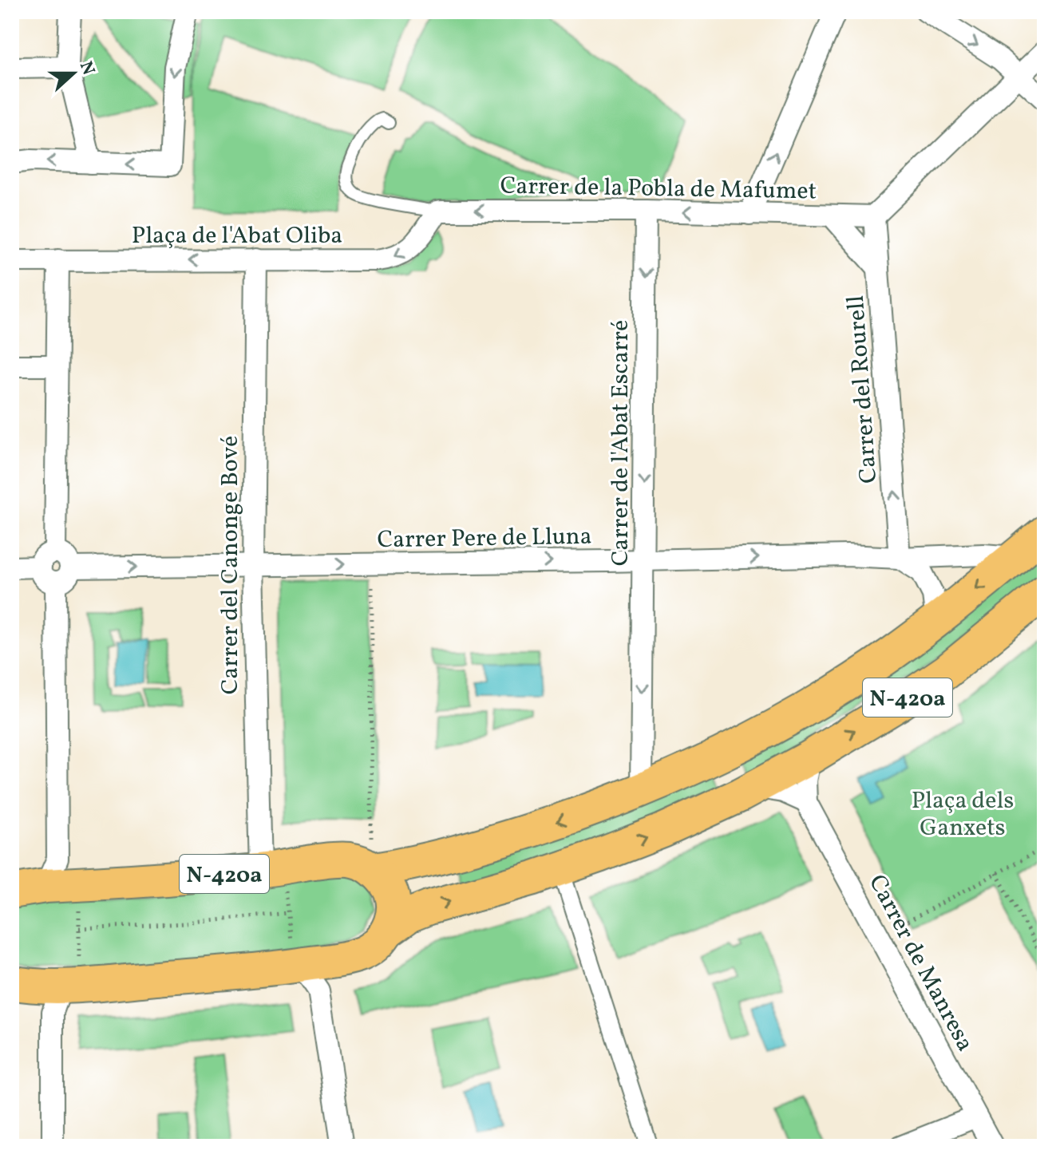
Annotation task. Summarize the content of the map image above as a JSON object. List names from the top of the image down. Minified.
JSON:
{"streets":{"main road":["N-420a"],"street":["Carrer de la Pobla de Mafumet","Plaça de l'Abat Oliba","Carrer del Rourell","Carrer de l'Abat Escarré","Carrer Pere de Lluna","Carrer del Canonge Bové","Carrer de Manresa"]},"crossings":[["Carrer de la Pobla de Mafumet","Plaça de l'Abat Oliba"],["Carrer de la Pobla de Mafumet","Carrer del Rourell"],["Carrer de la Pobla de Mafumet","Carrer de l'Abat Escarré"],["Plaça de l'Abat Oliba","Carrer del Canonge Bové"],["Carrer del Rourell","Carrer Pere de Lluna"],["Carrer de l'Abat Escarré","Carrer Pere de Lluna"],["Carrer de l'Abat Escarré","N-420a"],["Carrer Pere de Lluna","Carrer del Canonge Bové"],["Carrer Pere de Lluna","N-420a"],["Carrer del Canonge Bové","N-420a"]],"one_way":["Carrer de la Pobla de Mafumet","Plaça de l'Abat Oliba","Carrer del Rourell","Carrer de l'Abat Escarré","Carrer Pere de Lluna"],"parks":["Plaça dels Ganxets"],"north":"right"}
